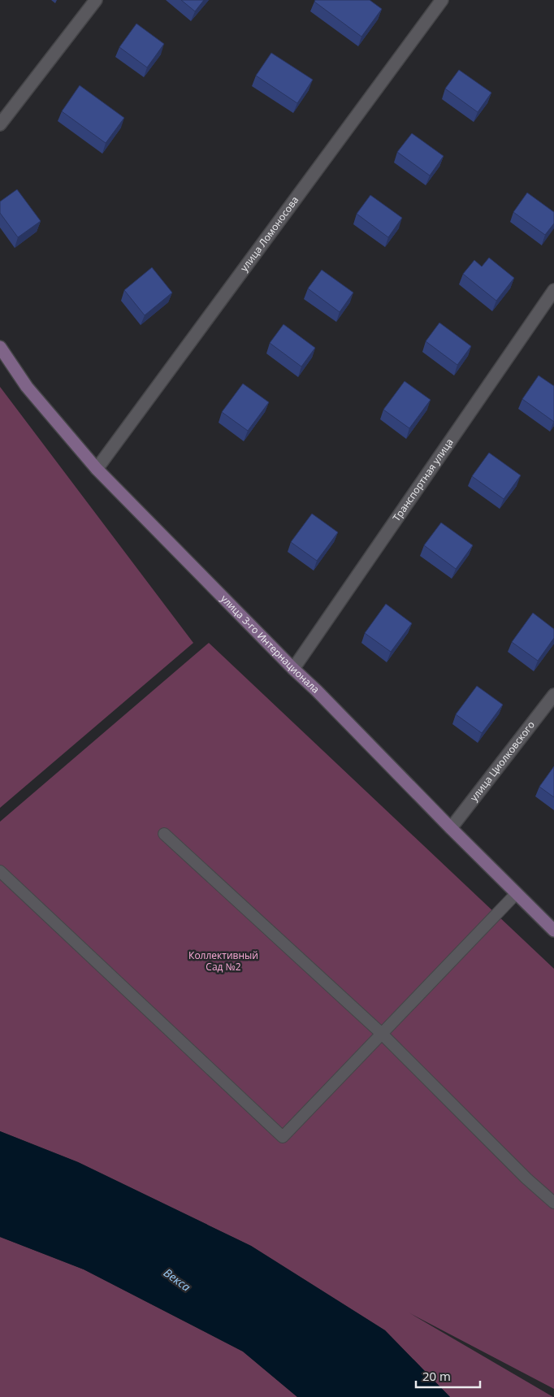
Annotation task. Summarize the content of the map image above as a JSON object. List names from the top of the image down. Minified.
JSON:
{"streets":{"main road":["улица 3-го Интернационала"],"street":["улица Ломоносова","Транспортная улица","улица Циолковского"]},"crossings":[["улица Ломоносова","улица 3-го Интернационала"],["Транспортная улица","улица 3-го Интернационала"],["улица 3-го Интернационала","улица Циолковского"]],"water":["Векса"],"parks":["Коллективный Сад №2"],"scale_bar":"20 m"}
